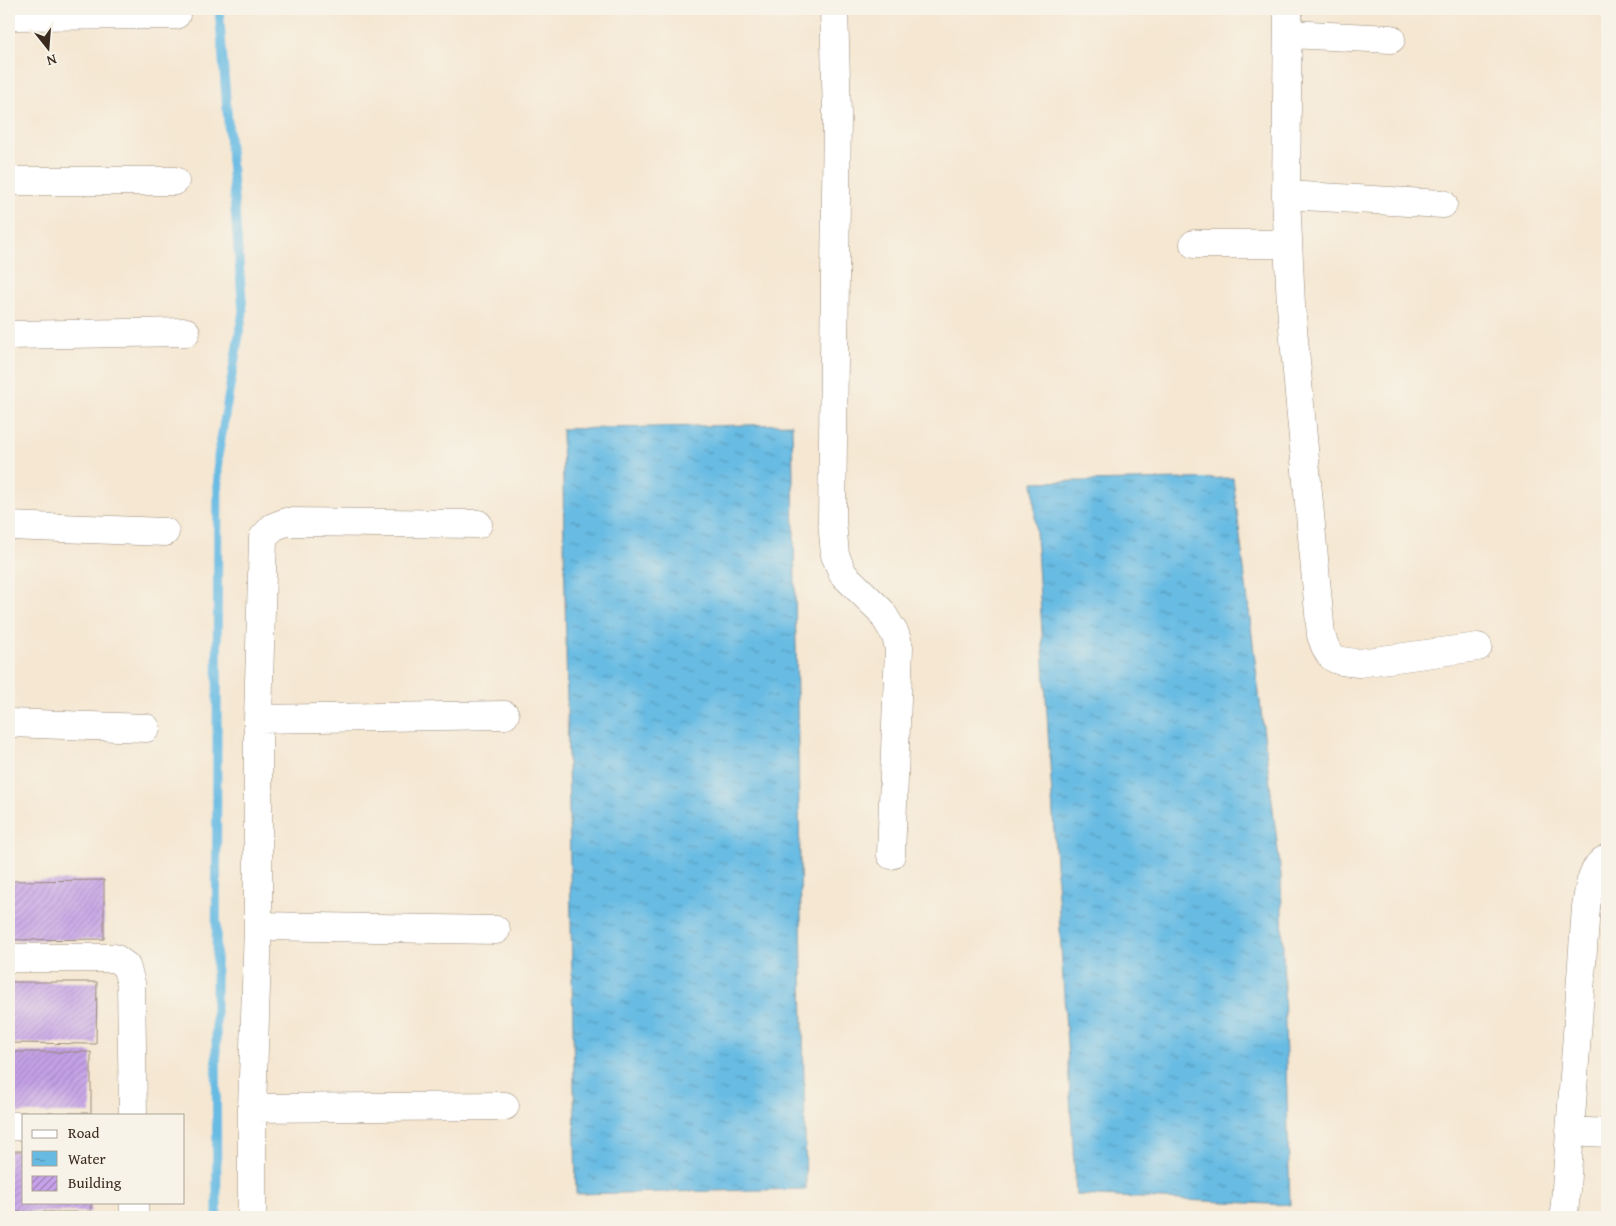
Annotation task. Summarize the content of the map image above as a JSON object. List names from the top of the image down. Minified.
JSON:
{"legend":["Road","Water","Building"],"north":"bottom"}
